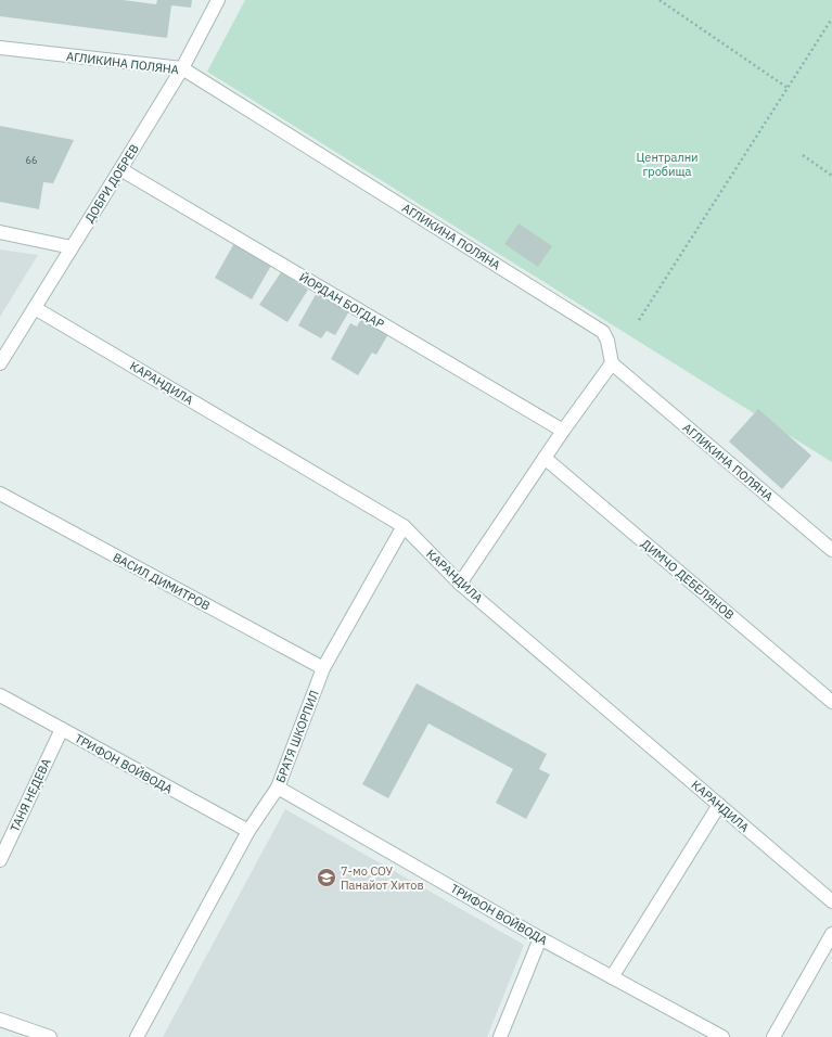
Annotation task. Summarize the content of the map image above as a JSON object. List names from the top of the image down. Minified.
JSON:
{"streets":{"street":["АГЛИКИНА ПОЛЯНА","ДОБРИ ДОБРЕВ","ЙОРДАН БОГДАР","КАРАНДИЛА","ДИМЧО ДЕБЕЛЯНОВ","ВАСИЛ ДИМИТРОВ","БРАТЯ ШКОРПИЛ","ТРИФОН ВОЙВОДА","ТАНЯ НЕДЕВА"]},"crossings":[["АГЛИКИНА ПОЛЯНА","ДОБРИ ДОБРЕВ"],["ДОБРИ ДОБРЕВ","ЙОРДАН БОГДАР"],["ДОБРИ ДОБРЕВ","КАРАНДИЛА"],["КАРАНДИЛА","БРАТЯ ШКОРПИЛ"],["ВАСИЛ ДИМИТРОВ","БРАТЯ ШКОРПИЛ"],["БРАТЯ ШКОРПИЛ","ТРИФОН ВОЙВОДА"],["ТРИФОН ВОЙВОДА","ТАНЯ НЕДЕВА"]],"parks":["Централни гробища"],"places":{"school or university":["7-мо СОУ Панайот Хитов"]},"house_numbers":["66"]}
